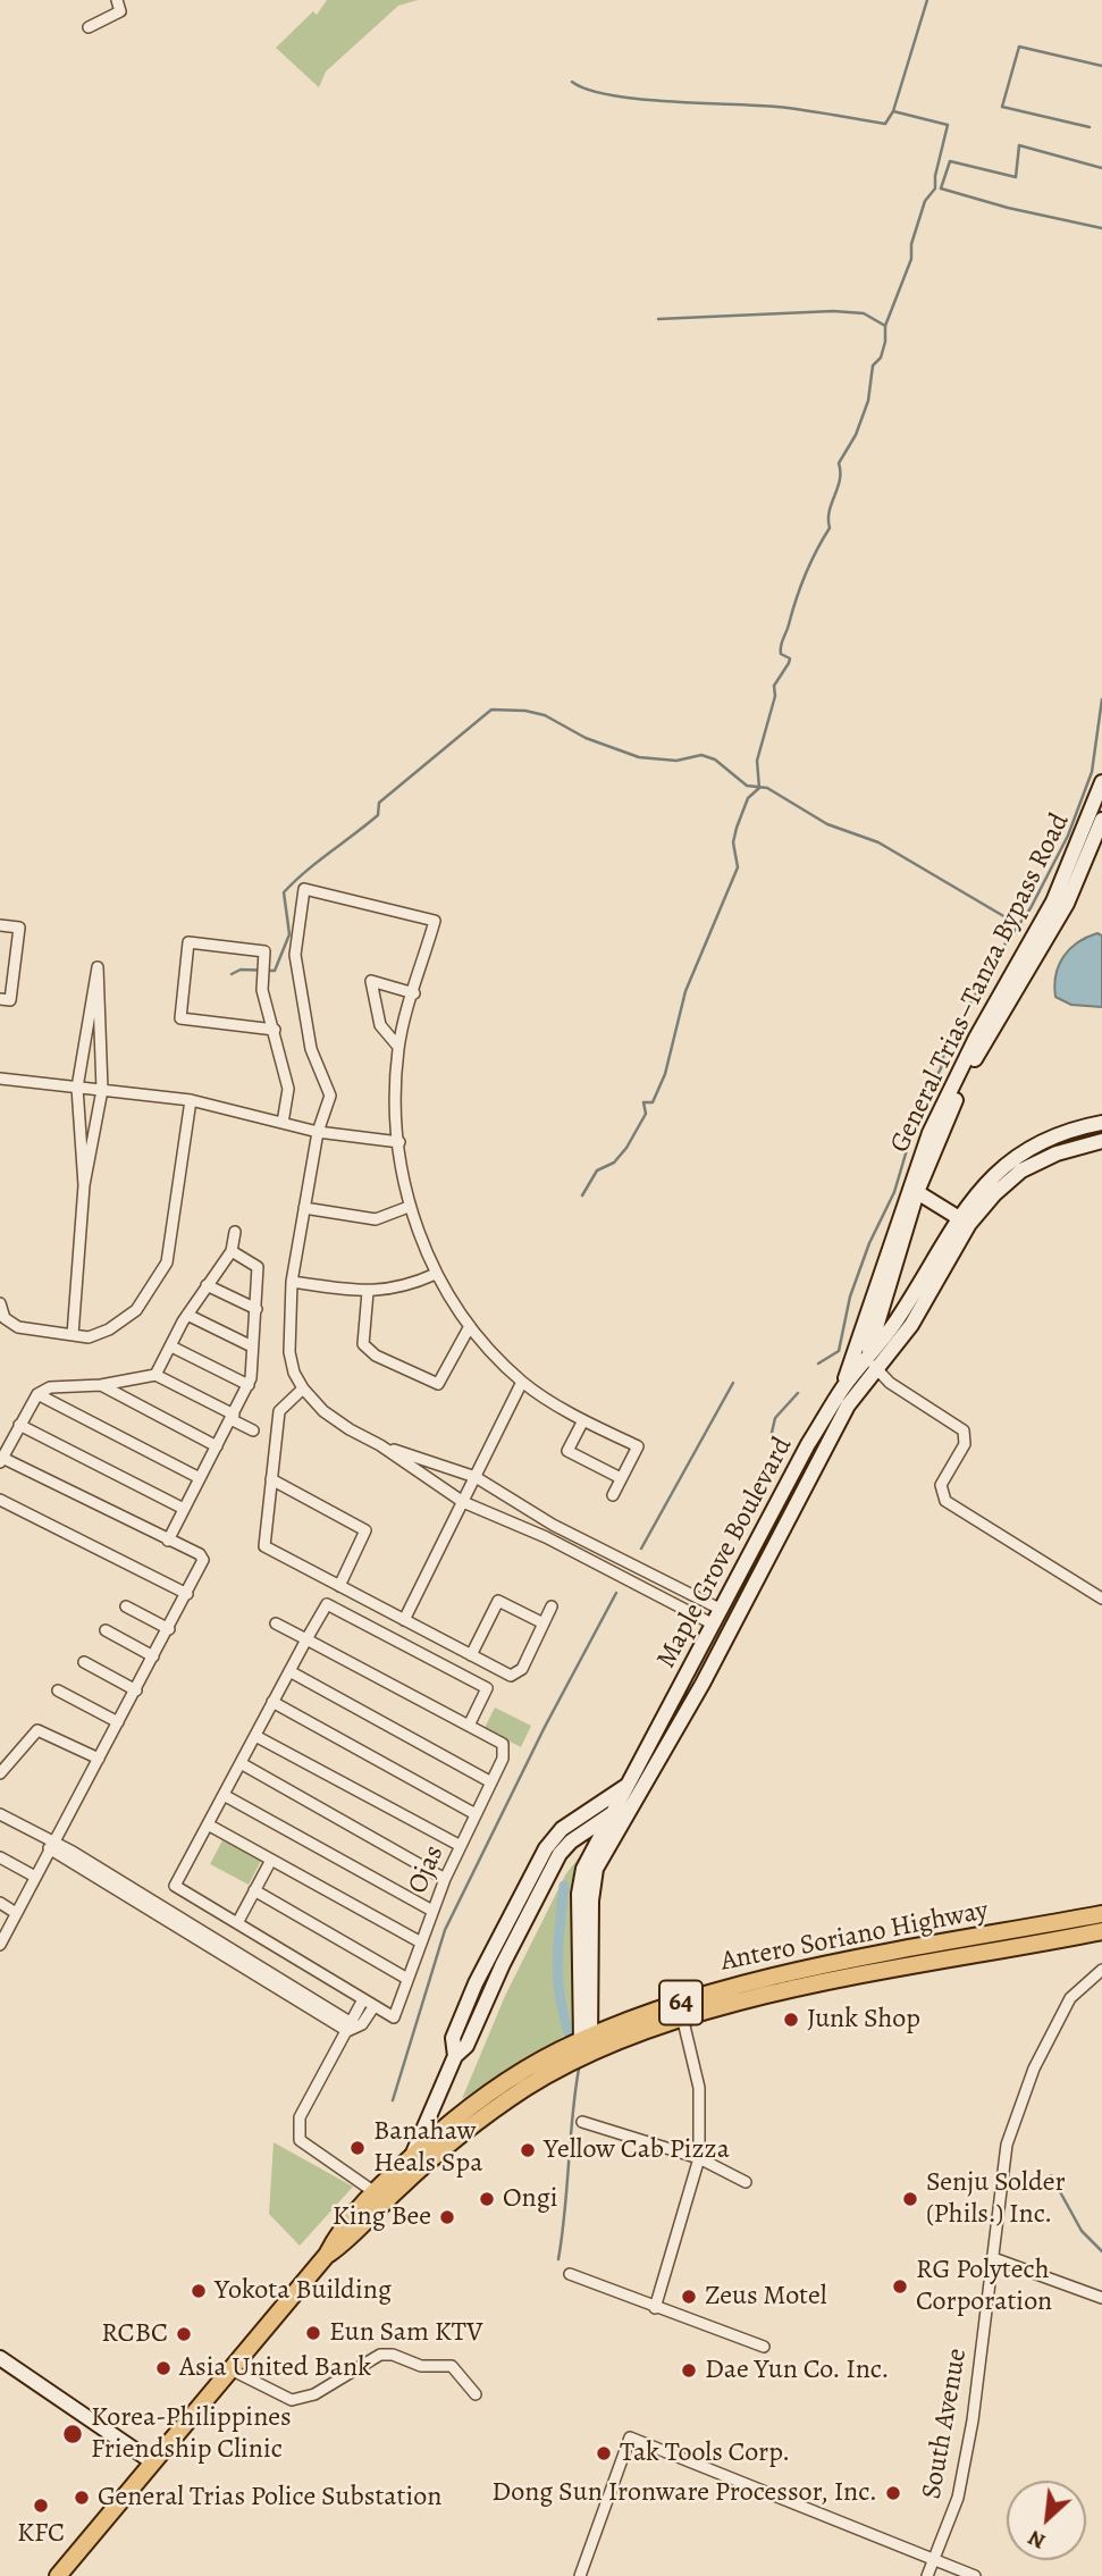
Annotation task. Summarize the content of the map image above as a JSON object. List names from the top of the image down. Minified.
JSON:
{"streets":{"main road":["General Trias–Tanza Bypass Road","Maple Grove Boulevard","Antero Soriano Highway","64"],"street":["Ojas","South Avenue"]},"crossings":[["General Trias–Tanza Bypass Road","Maple Grove Boulevard"],["Maple Grove Boulevard","Antero Soriano Highway"]],"places":["Junk Shop","Banahaw Heals Spa","Yellow Cab Pizza","Ongi","Senju Solder (Phils.) Inc.","King Bee","RG Polytech Corporation","Yokota Building","Zeus Motel","Eun Sam KTV","RCBC","Asia United Bank","Dae Yun Co. Inc.","Korea-Philippines Friendship Clinic","Tak Tools Corp.","Dong Sun Ironware Processor, Inc.","General Trias Police Substation","KFC"],"north":"bottom left"}
